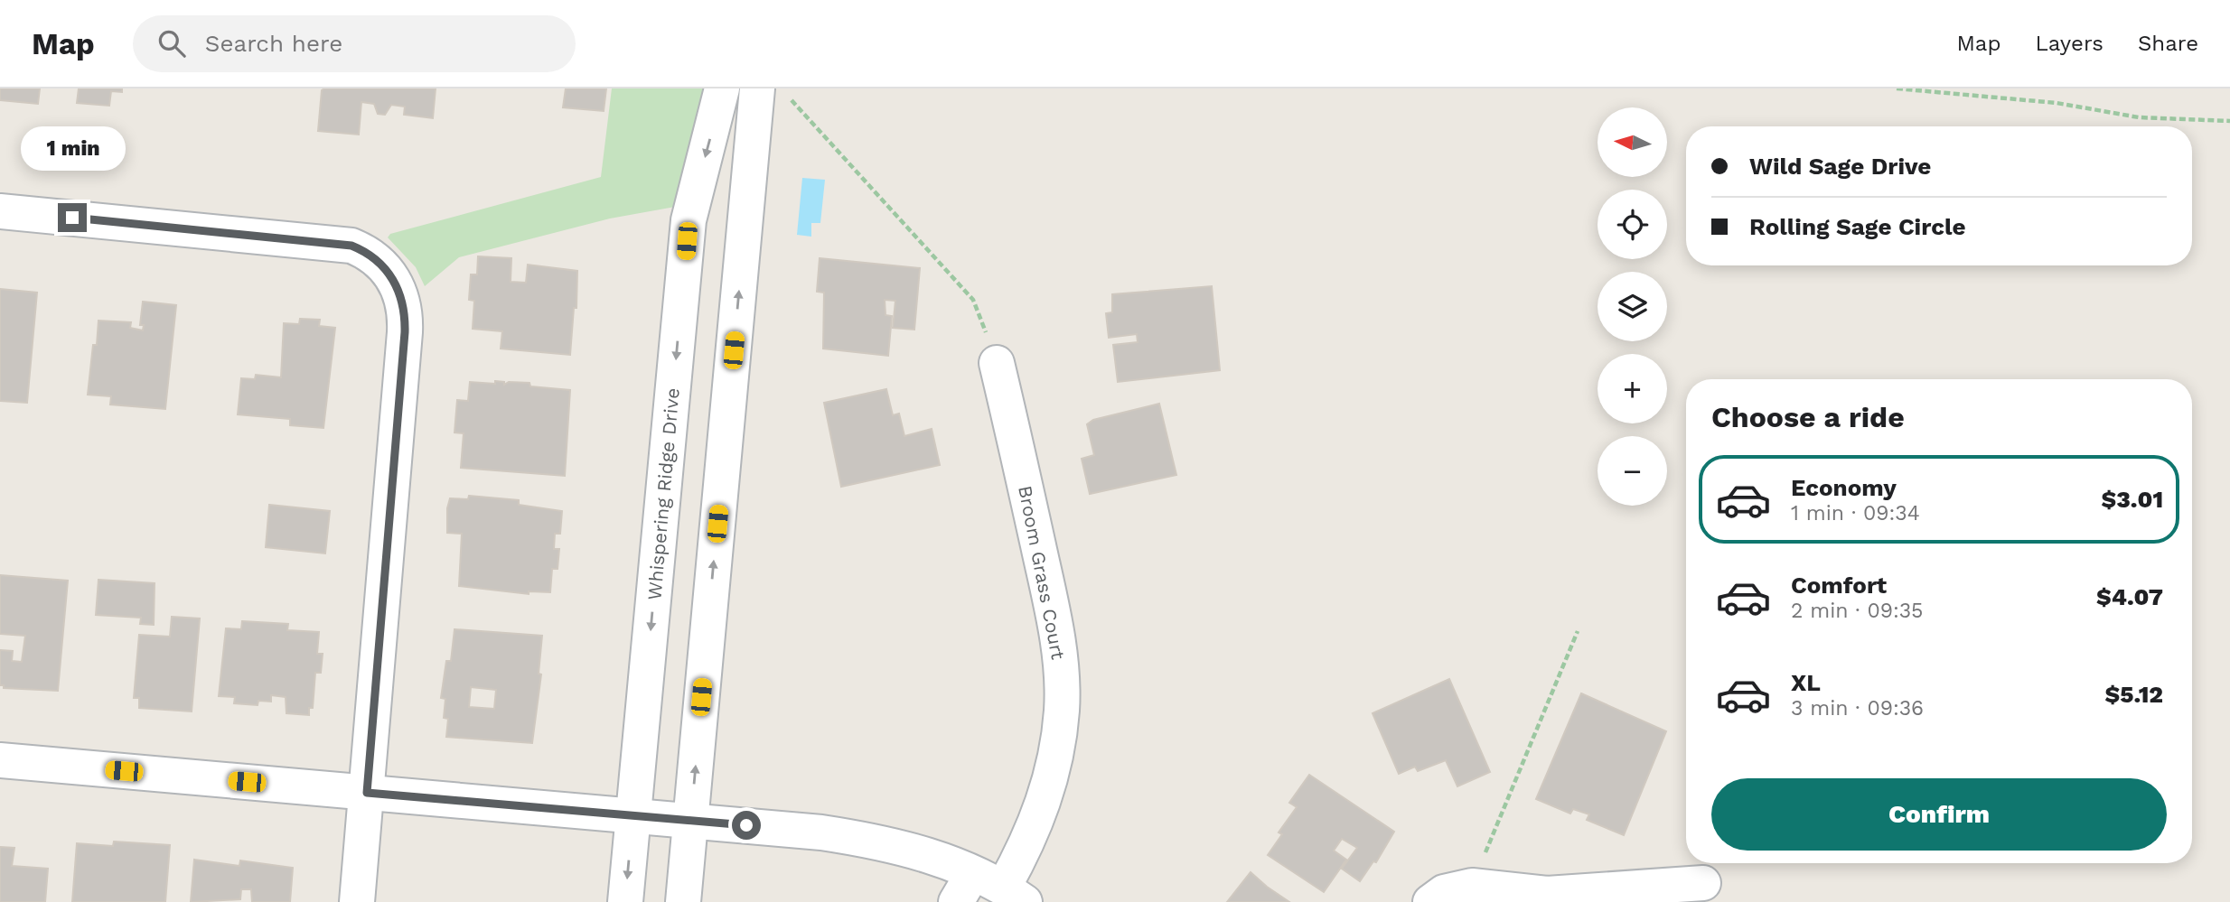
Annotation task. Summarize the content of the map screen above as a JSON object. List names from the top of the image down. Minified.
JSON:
{"streets":{"street":["Whispering Ridge Drive","Broom Grass Court"]},"north":"left","page":{"header":"Map","search":"Search here","nav":["Map","Layers","Share"],"map_buttons":["+","−"],"bubble":"1 min","banner":["Wild Sage Drive","Rolling Sage Circle"],"heading":"Choose a ride","list":[{"name":"Economy","note":"1 min · 09:34","value":"$3.01"},{"name":"Comfort","note":"2 min · 09:35","value":"$4.07"},{"name":"XL","note":"3 min · 09:36","value":"$5.12"}],"buttons":"Confirm"}}
